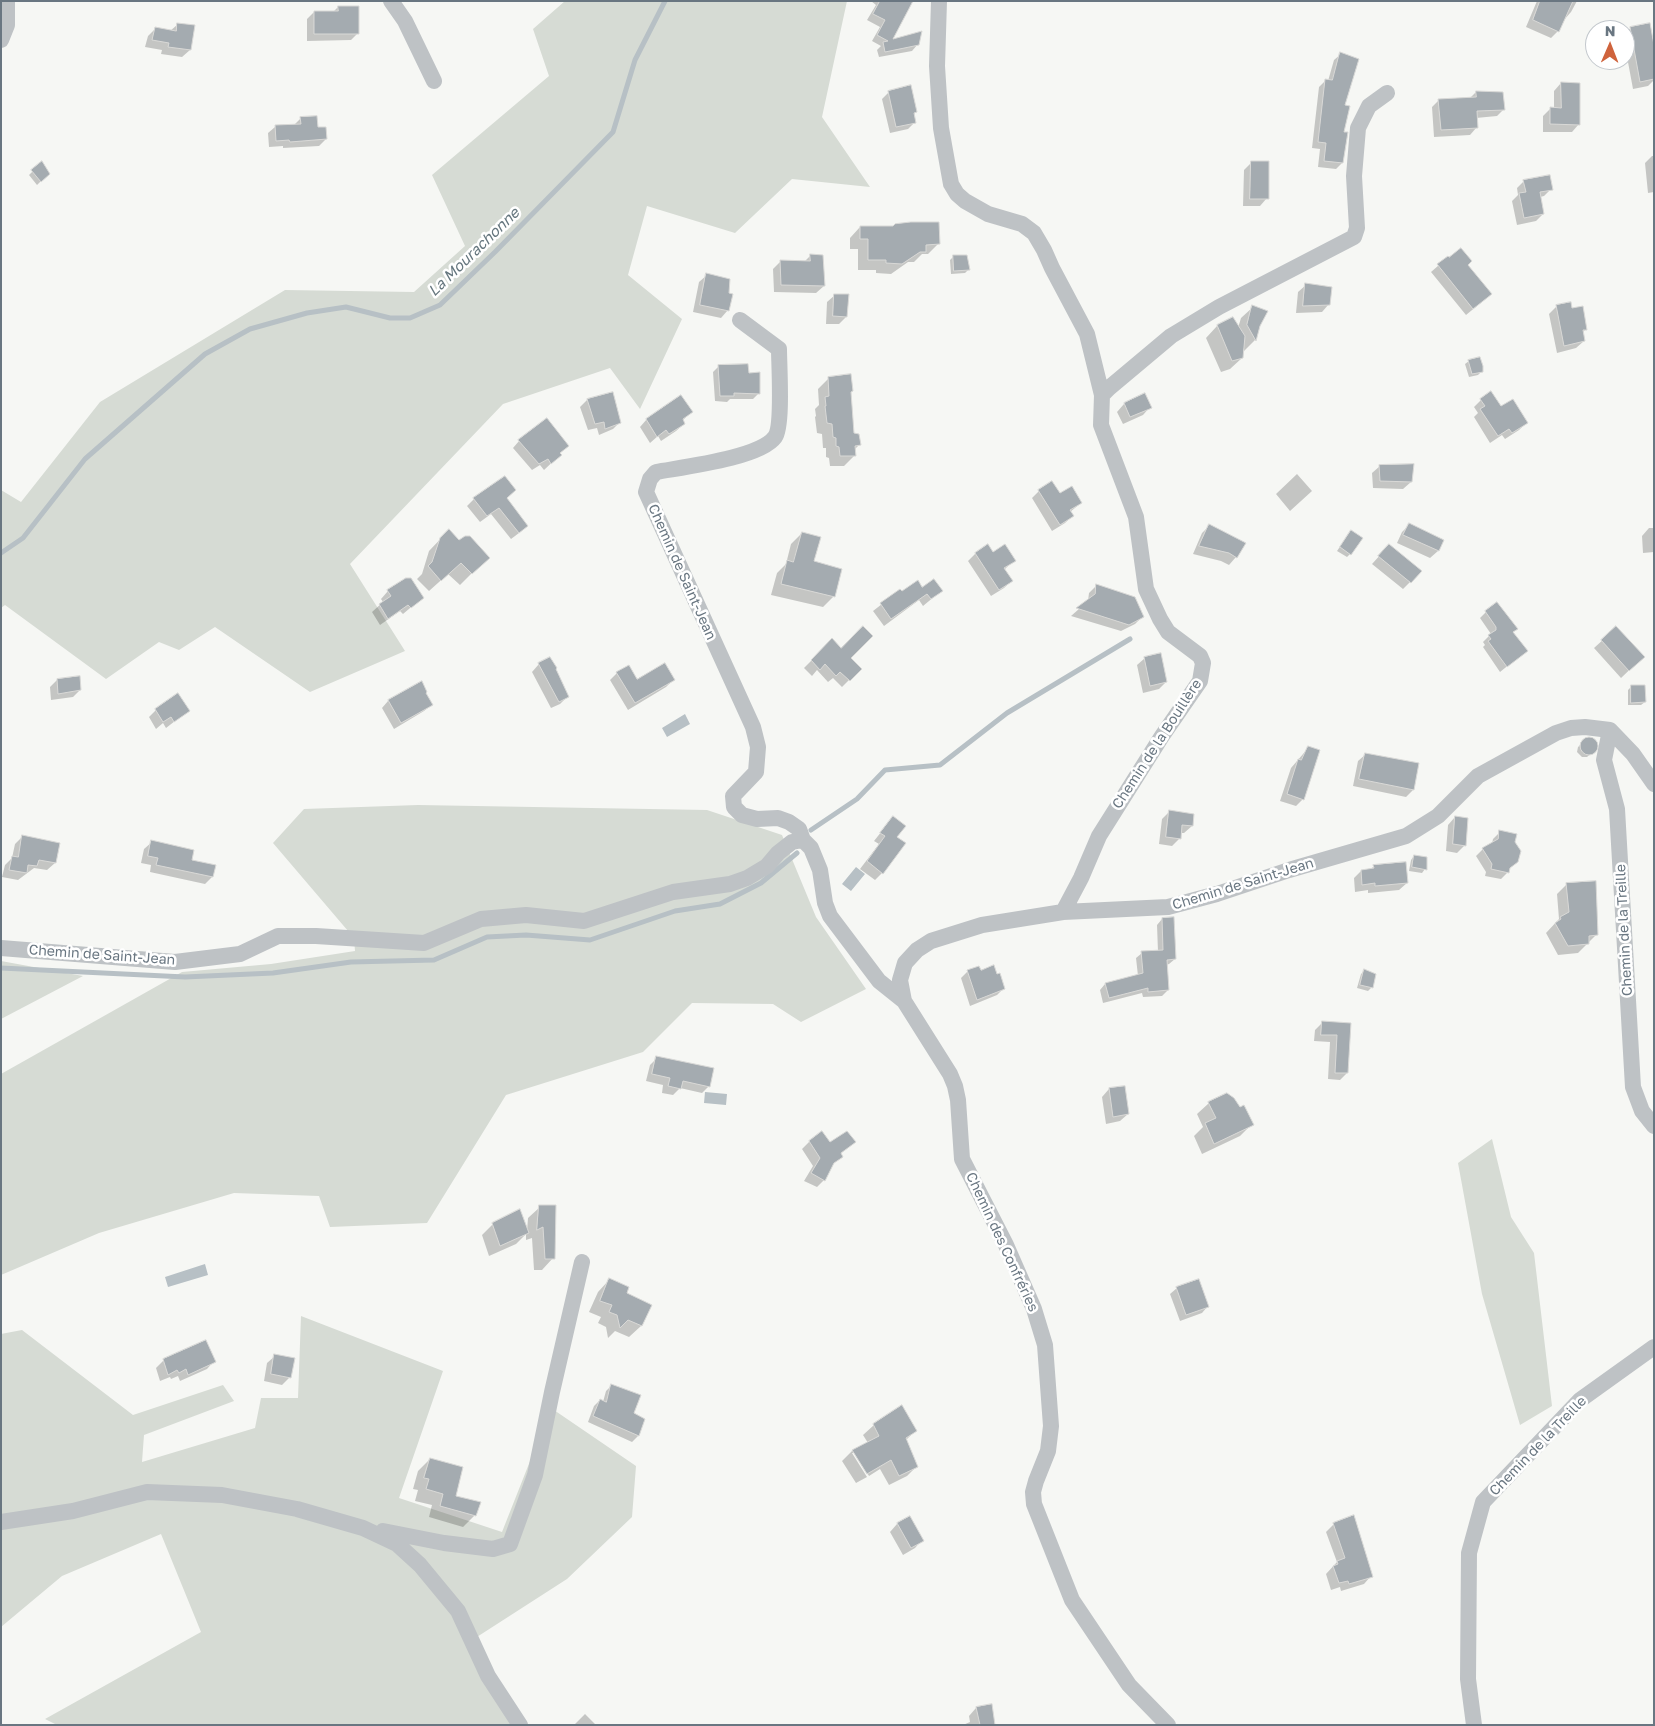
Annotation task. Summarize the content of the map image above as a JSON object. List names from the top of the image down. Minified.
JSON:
{"streets":{"street":["Chemin de Saint-Jean","Chemin de la Bouillère","Chemin de la Treille","Chemin des Confréries"]},"crossings":[["Chemin de Saint-Jean","Chemin de la Bouillère"],["Chemin de Saint-Jean","Chemin de la Treille"],["Chemin de Saint-Jean","Chemin des Confréries"]],"water":["La Mourachonne"],"north":"top"}
